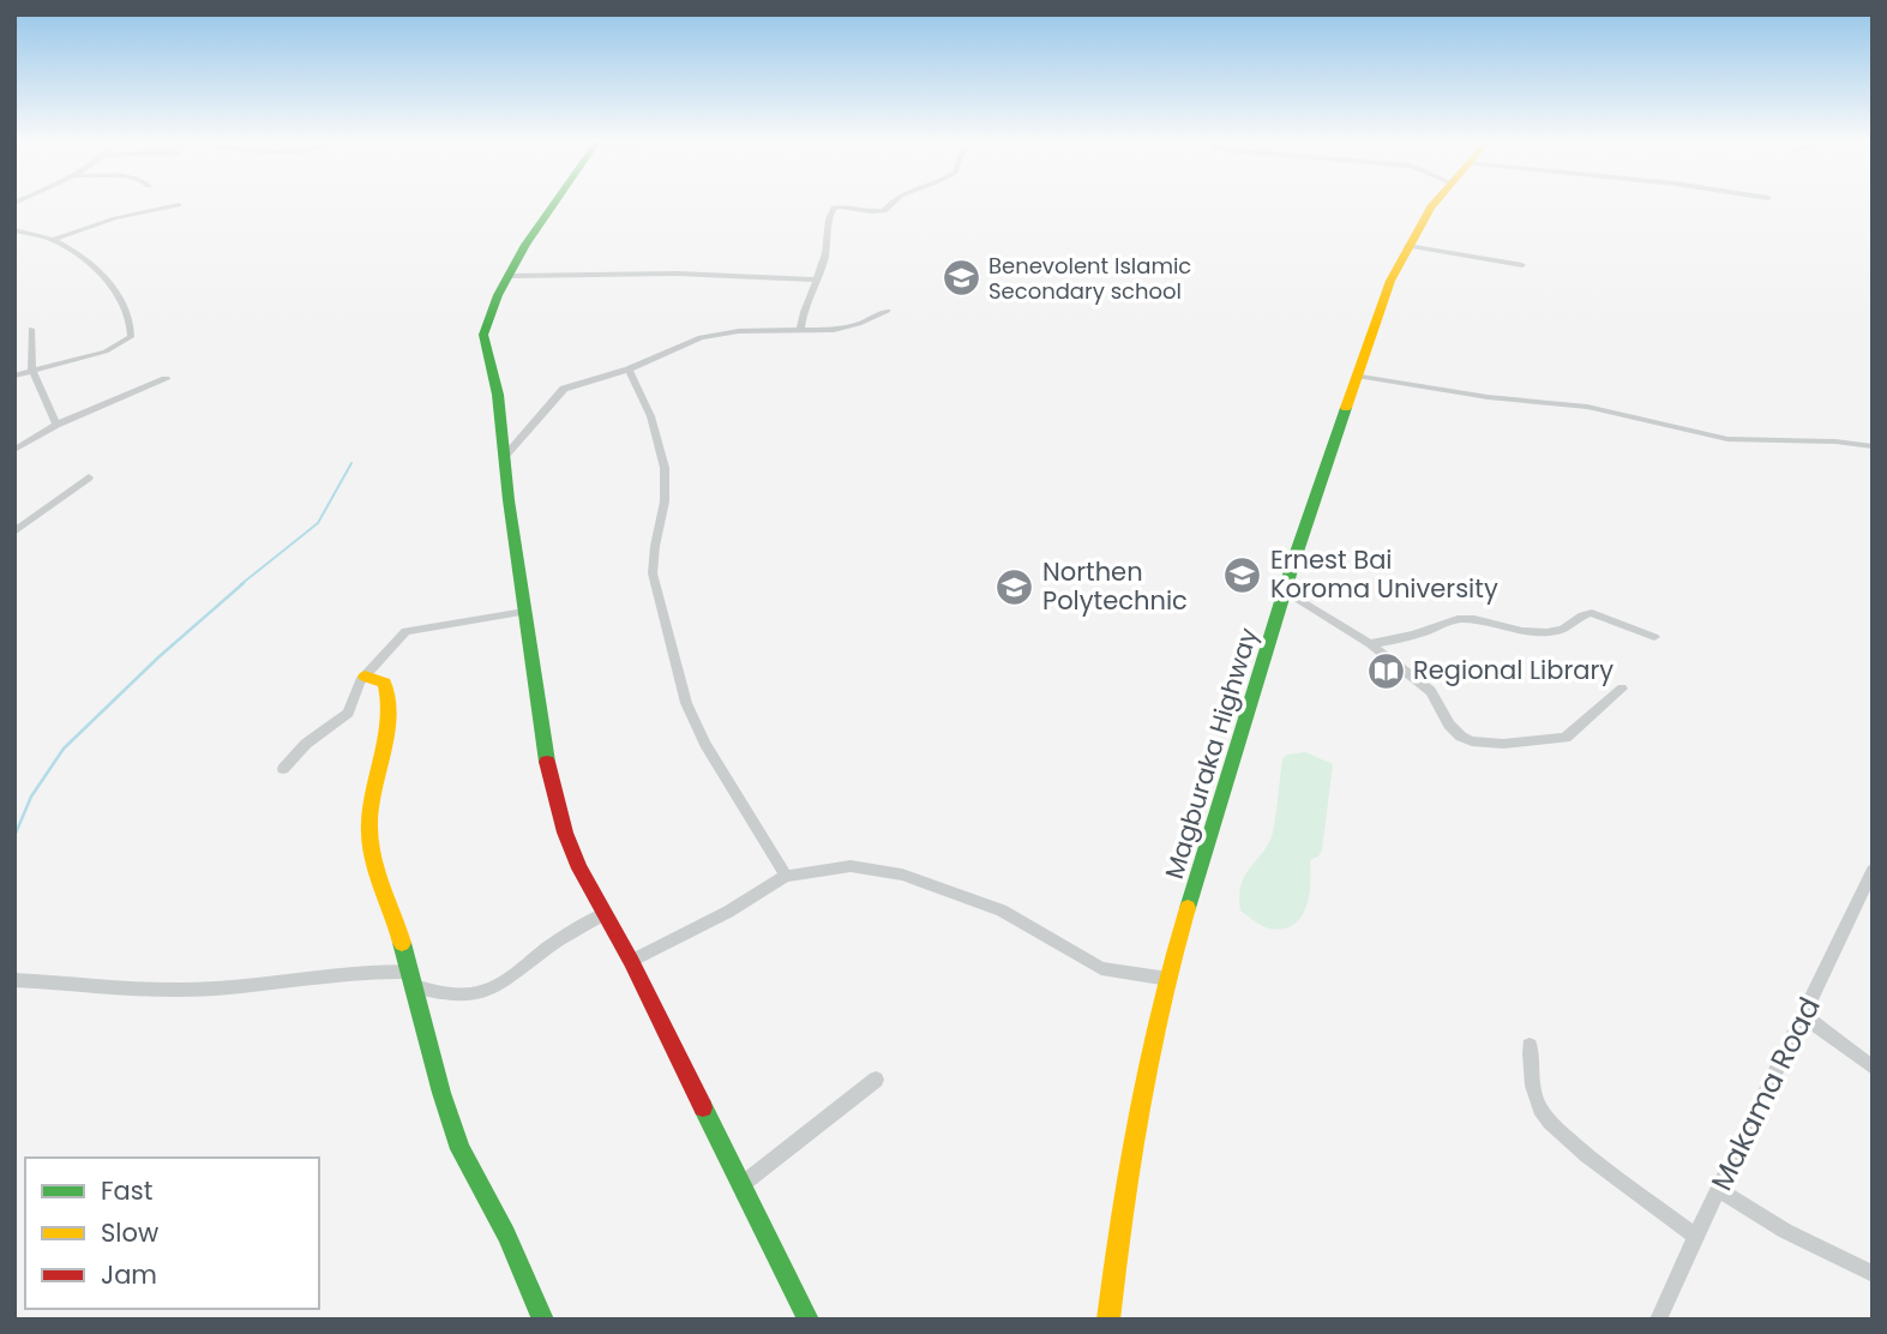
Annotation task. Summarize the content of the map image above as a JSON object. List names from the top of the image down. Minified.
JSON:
{"streets":{"street":["Magburaka Highway","Makama Road"]},"places":{"school or university":["Benevolent Islamic Secondary school","Ernest Bai Koroma University","Northen Polytechnic"],"library":["Regional Library"]},"legend":["Fast","Slow","Jam"]}
